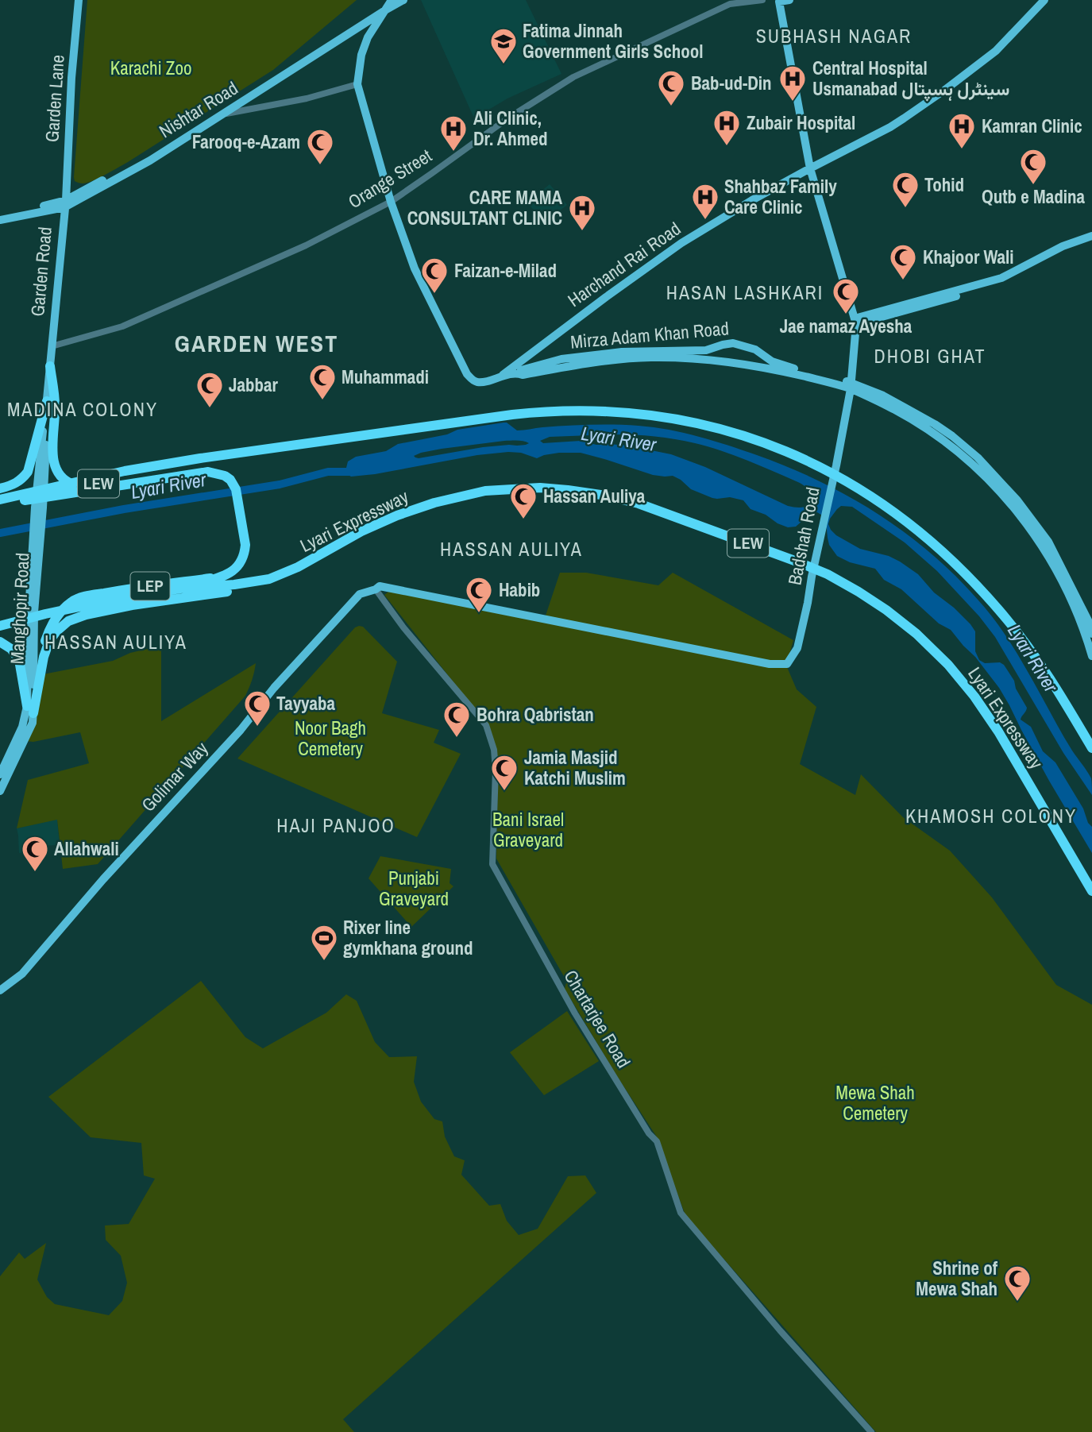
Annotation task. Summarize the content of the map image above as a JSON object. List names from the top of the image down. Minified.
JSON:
{"streets":{"highway":["LEW","Lyari Expressway","LEP"],"main road":["Garden Lane","Nishtar Road","Harchand Rai Road","Garden Road","Mirza Adam Khan Road","Badshah Road","Manghopir Road","Golimar Way"],"street":["Orange Street","Chartarjee Road"]},"crossings":[["Garden Lane","Nishtar Road"],["Garden Lane","Garden Road"],["Nishtar Road","Garden Road"],["Orange Street","Garden Road"],["Orange Street","Mirza Adam Khan Road"],["Orange Street","Manghopir Road"],["Harchand Rai Road","Mirza Adam Khan Road"],["Harchand Rai Road","Badshah Road"],["Garden Road","Manghopir Road"],["Mirza Adam Khan Road","Badshah Road"],["LEW","Lyari Expressway"],["LEW","LEP"],["LEW","Manghopir Road"],["Badshah Road","Golimar Way"],["Badshah Road","Chartarjee Road"],["Golimar Way","Chartarjee Road"]],"districts":["SUBHASH NAGAR","HASAN LASHKARI","GARDEN WEST","DHOBI GHAT","MADINA COLONY","HASSAN AULIYA","HASSAN AULIYA","KHAMOSH COLONY","HAJI PANJOO"],"water":["Lyari River"],"parks":["Karachi Zoo","Noor Bagh Cemetery","Bani Israel Graveyard","Punjabi Graveyard","Mewa Shah Cemetery"],"places":{"school or university":["Fatima Jinnah Government Girls School"],"hospital":["Central Hospital Usmanabad سینٹرل ہسپتال","Zubair Hospital","Kamran Clinic","Ali Clinic, Dr. Ahmed","Shahbaz Family Care Clinic","CARE MAMA CONSULTANT CLINIC"],"mosque":["Bab-ud-Din","Farooq-e-Azam","Qutb e Madina","Tohid","Khajoor Wali","Faizan-e-Milad","Jae namaz Ayesha","Muhammadi","Jabbar","Hassan Auliya","Habib","Tayyaba","Bohra Qabristan","Jamia Masjid Katchi Muslim","Allahwali","Shrine of Mewa Shah"],"sports":["Rixer line gymkhana ground"]}}
